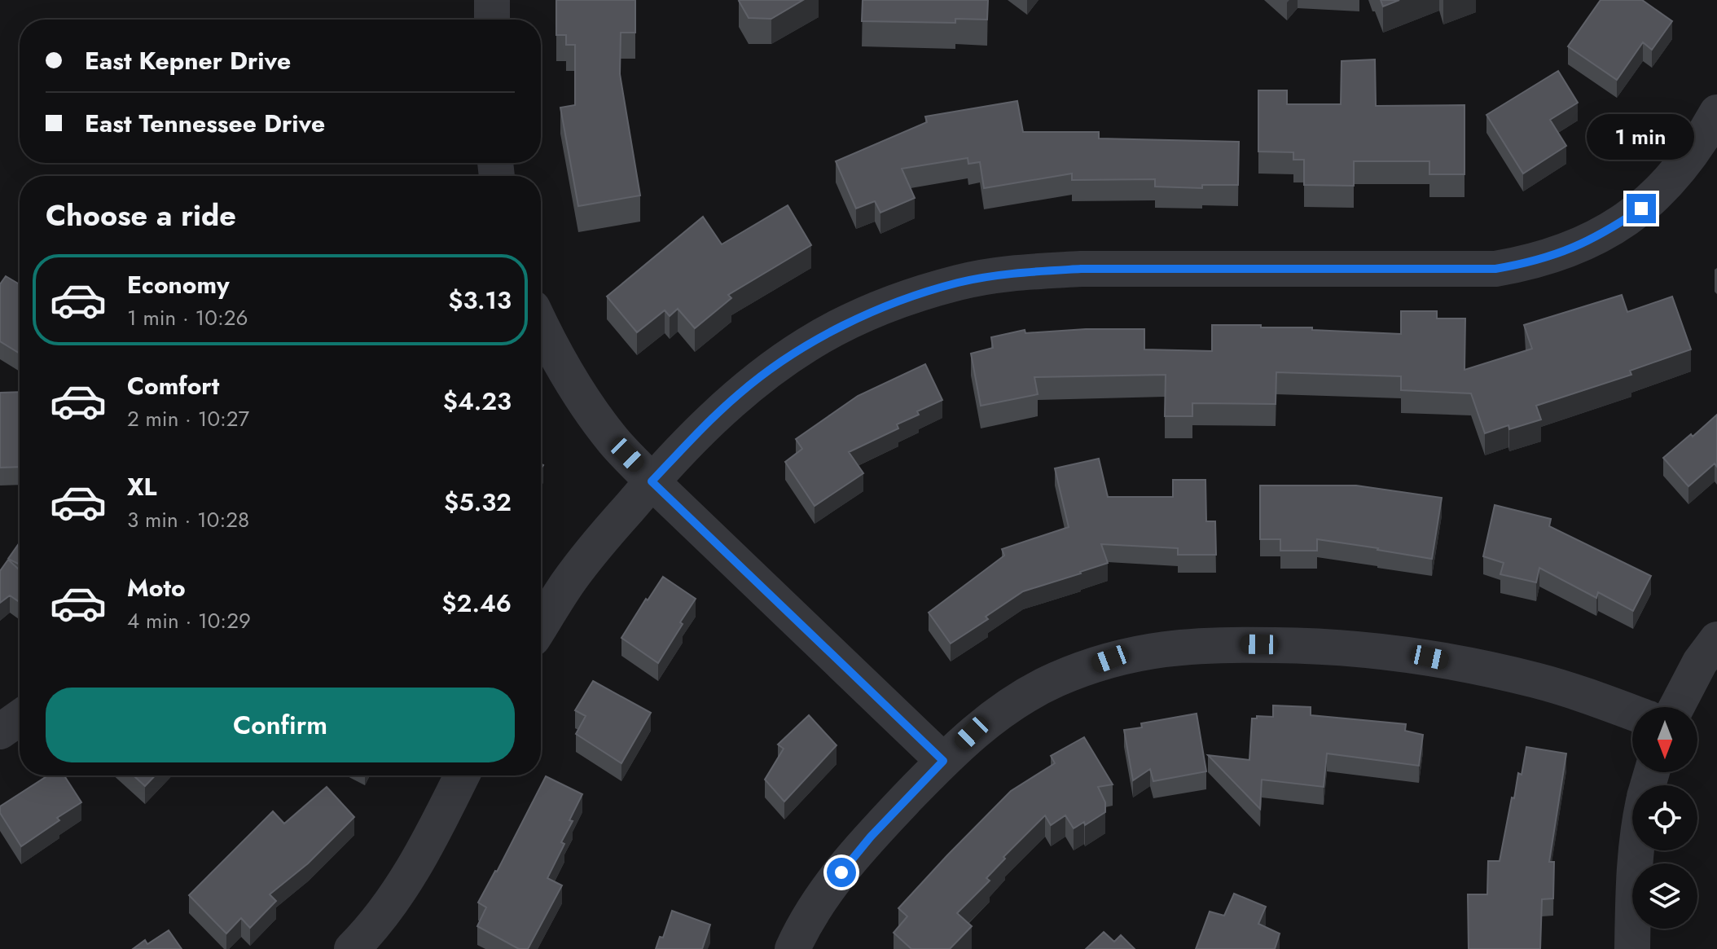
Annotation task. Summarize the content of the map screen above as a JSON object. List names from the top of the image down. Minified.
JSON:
{"north":"bottom","page":{"banner":["East Kepner Drive","East Tennessee Drive"],"bubble":"1 min","heading":"Choose a ride","list":[{"name":"Economy","note":"1 min · 10:26","value":"$3.13"},{"name":"Comfort","note":"2 min · 10:27","value":"$4.23"},{"name":"XL","note":"3 min · 10:28","value":"$5.32"},{"name":"Moto","note":"4 min · 10:29","value":"$2.46"}],"buttons":"Confirm"}}
